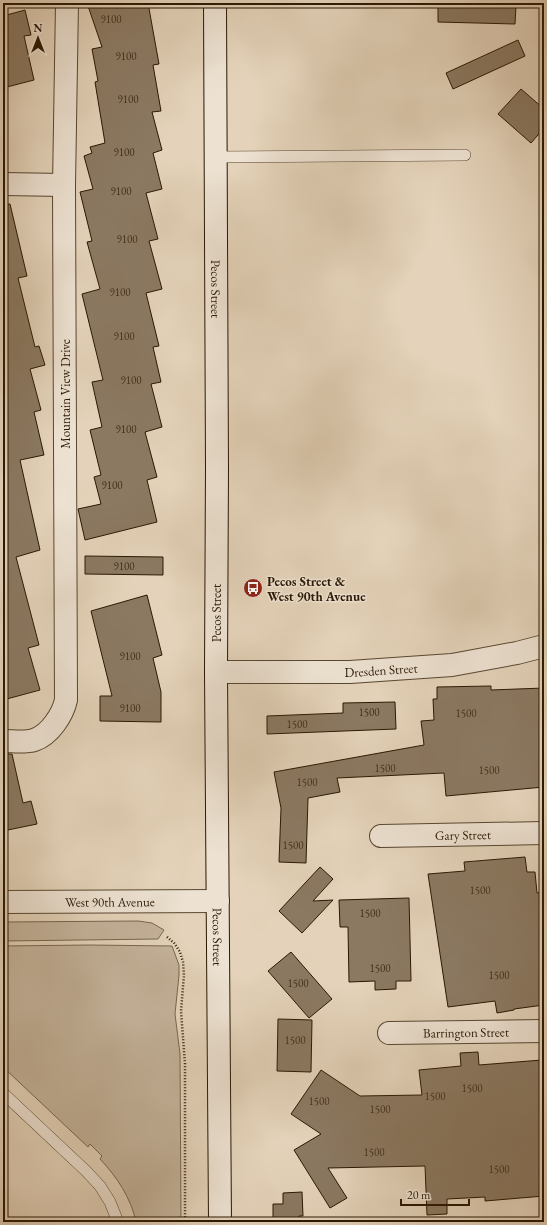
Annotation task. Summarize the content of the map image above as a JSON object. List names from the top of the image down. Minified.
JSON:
{"streets":{"street":["Pecos Street","Mountain View Drive","Dresden Street","Gary Street","West 90th Avenue","Barrington Street"]},"crossings":[["Pecos Street","Dresden Street"],["Pecos Street","West 90th Avenue"]],"places":{"bus stop":["Pecos Street & West 90th Avenue"]},"house_numbers":["9100","9100","9100","9100","9100","9100","9100","9100","9100","9100","9100","9100","9100","9100","1500","1500","1500","1500","1500","1500","1500","1500","1500","1500","1500","1500","1500","1500","1500","1500","1500","1500","1500"],"scale_bar":"20 m","north":"top"}
